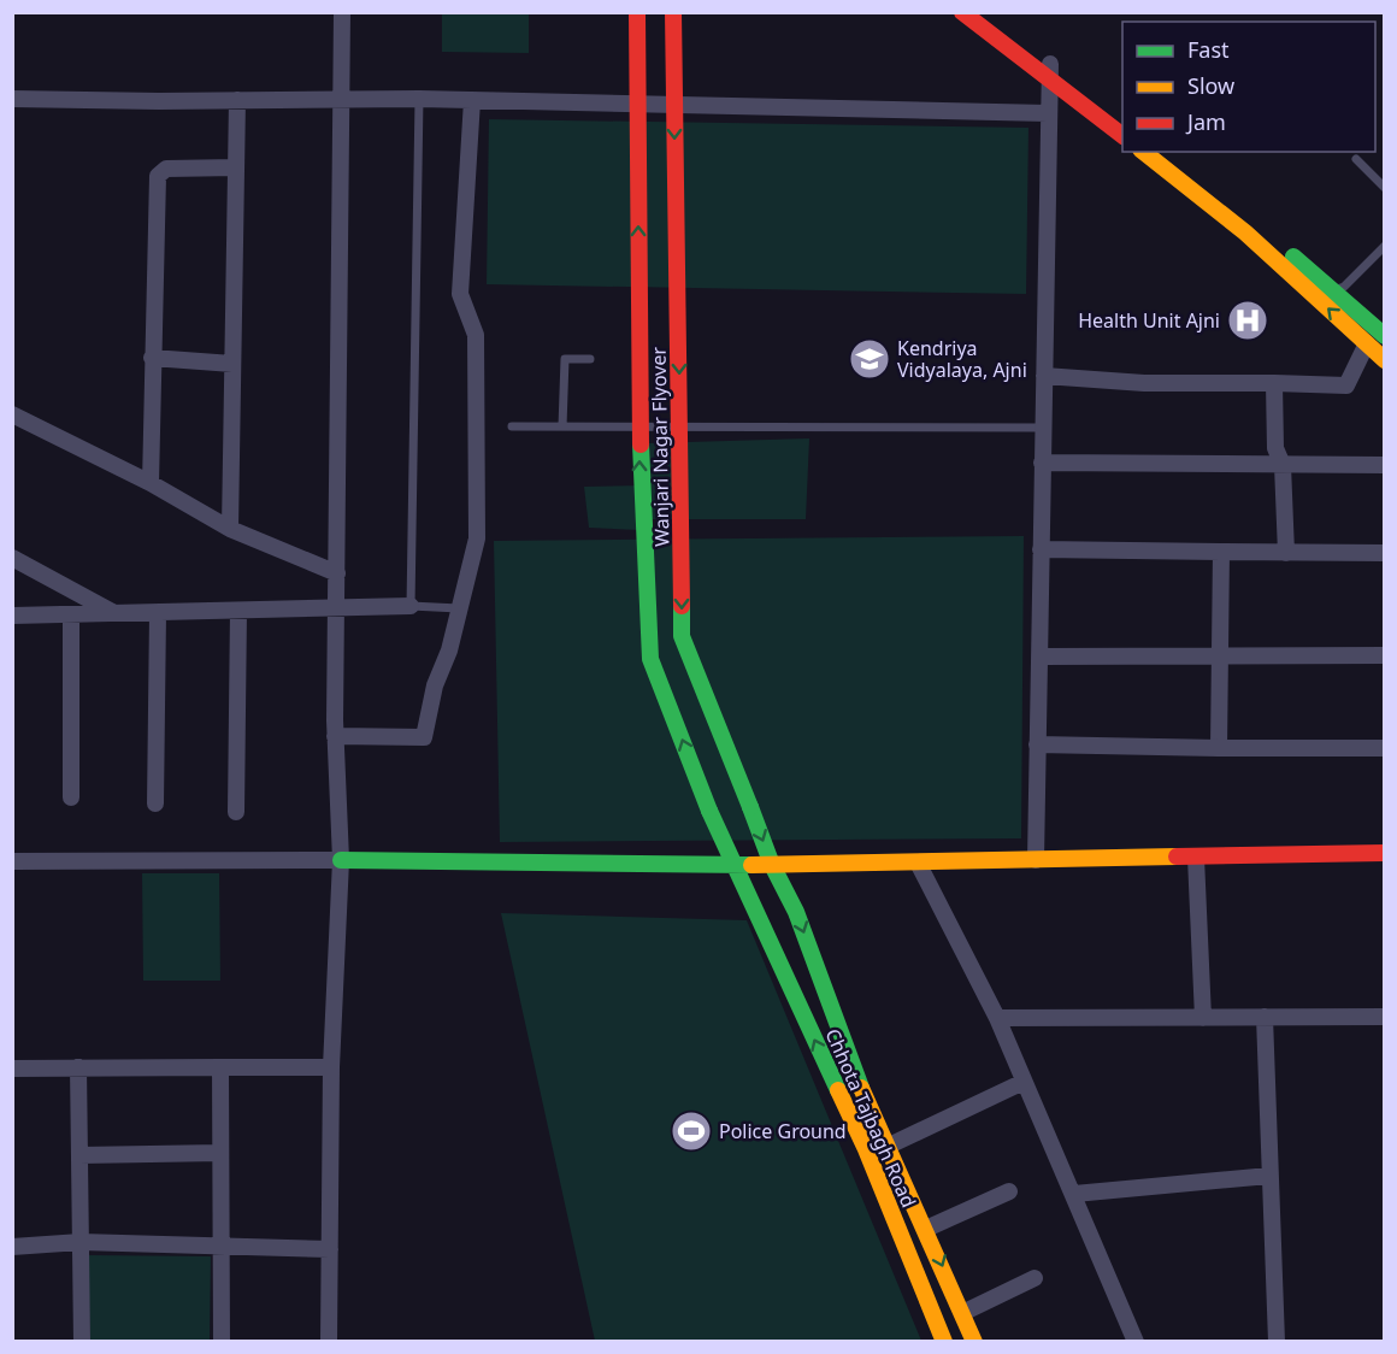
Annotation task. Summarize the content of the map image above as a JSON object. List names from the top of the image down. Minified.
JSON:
{"streets":{"main road":["Wanjari Nagar Flyover","Chhota Tajbagh Road"]},"crossings":[["Wanjari Nagar Flyover","Chhota Tajbagh Road"]],"one_way":["Chhota Tajbagh Road"],"places":{"hospital":["Health Unit Ajni"],"school or university":["Kendriya Vidyalaya, Ajni"],"sports":["Police Ground"]},"legend":["Fast","Slow","Jam"]}
